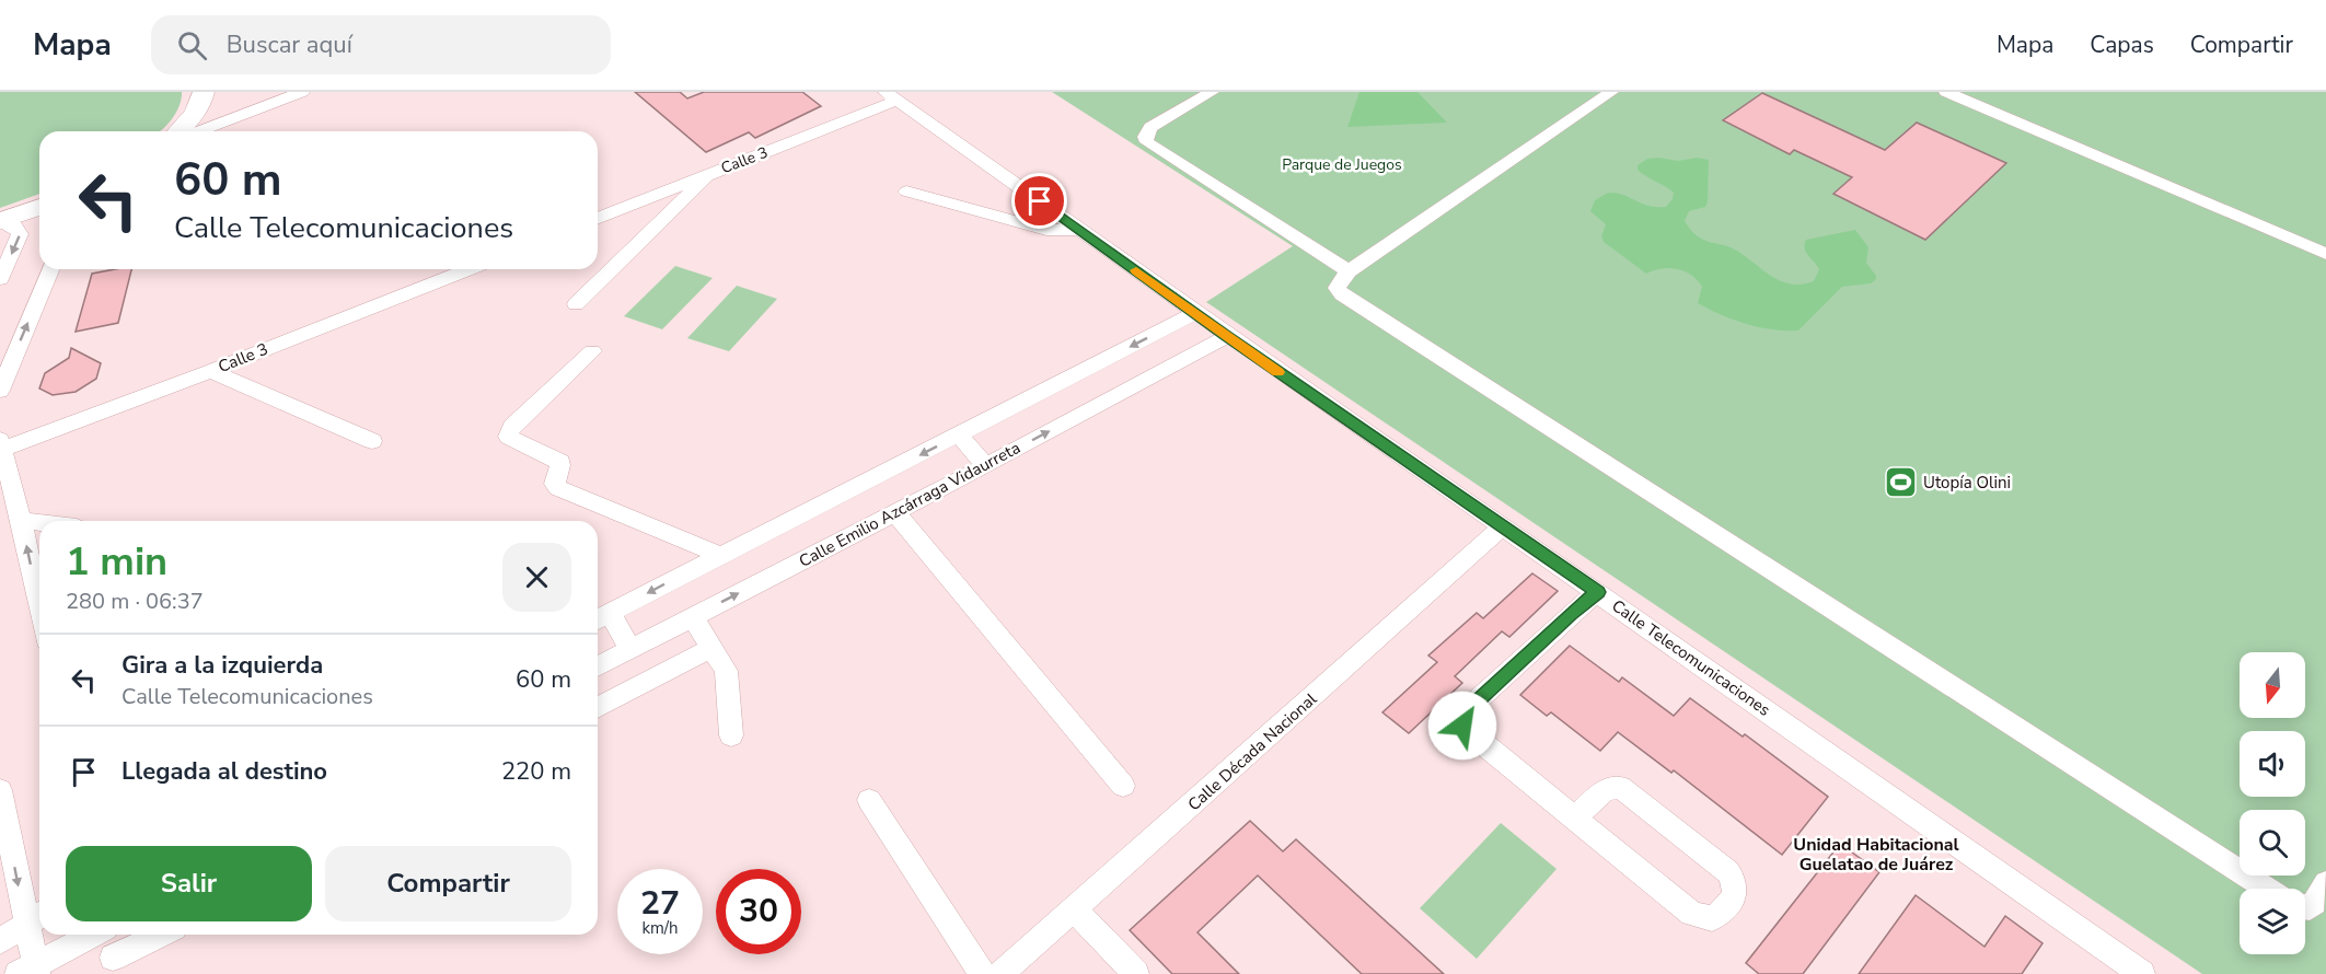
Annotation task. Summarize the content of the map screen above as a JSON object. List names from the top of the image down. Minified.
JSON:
{"streets":{"street":["Calle 3","Calle Emilio Azcárraga Vidaurreta","Calle Telecomunicaciones","Calle Década Nacional"]},"crossings":[["Calle 3","Calle Telecomunicaciones"],["Calle Emilio Azcárraga Vidaurreta","Calle Telecomunicaciones"],["Calle Telecomunicaciones","Calle Década Nacional"]],"districts":["Unidad Habitacional Guelatao de Juárez"],"parks":["Parque de Juegos"],"places":{"sports":["Utopía Olini"]},"north":"bottom","page":{"header":"Mapa","search":"Buscar aquí","nav":["Mapa","Capas","Compartir"],"turn":["60 m","Calle Telecomunicaciones"],"heading":["1 min","280 m · 06:37"],"list":[{"name":"Gira a la izquierda","note":"Calle Telecomunicaciones","value":"60 m"},{"name":"Llegada al destino","value":"220 m"}],"buttons":["Salir","Compartir"],"speed":"27 km/h","limit":"30"}}
